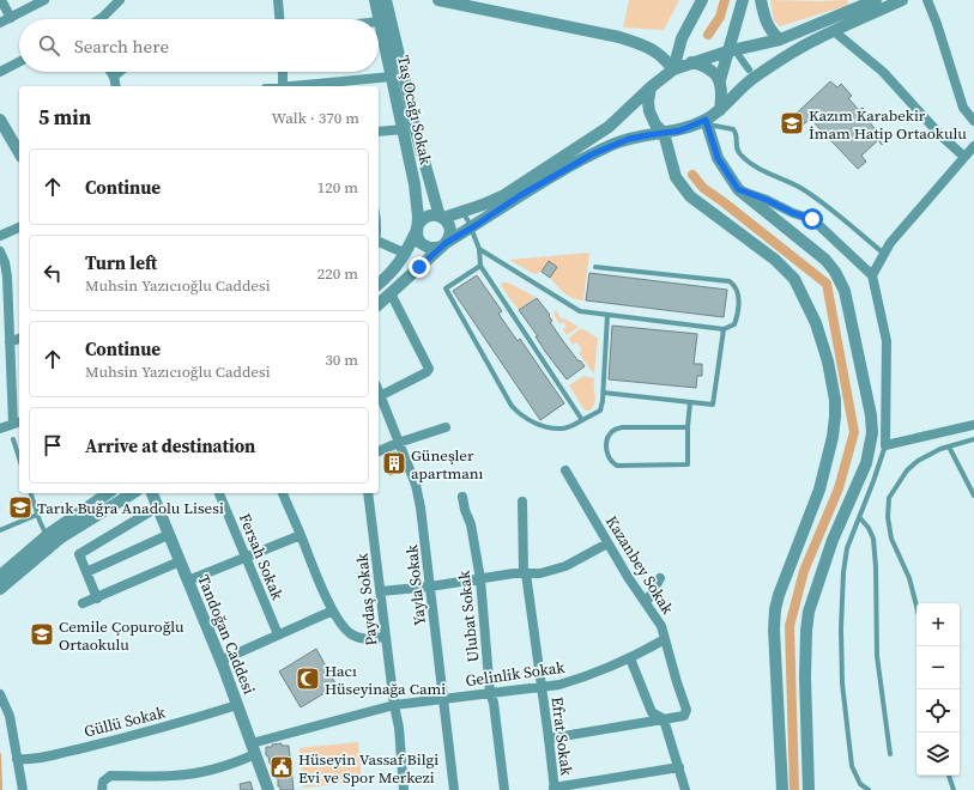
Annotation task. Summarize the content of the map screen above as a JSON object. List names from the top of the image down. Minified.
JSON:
{"streets":{"street":["Taş Ocağı Sokak","Fersah Sokak","Kazanbey Sokak","Yayla Sokak","Paydaş Sokak","Ulubat Sokak","Tandoğan Caddesi","Gelinlik Sokak","Güllü Sokak","Efrat Sokak"]},"crossings":[["Kazanbey Sokak","Gelinlik Sokak"],["Yayla Sokak","Gelinlik Sokak"],["Paydaş Sokak","Gelinlik Sokak"],["Ulubat Sokak","Gelinlik Sokak"],["Tandoğan Caddesi","Gelinlik Sokak"],["Tandoğan Caddesi","Güllü Sokak"],["Gelinlik Sokak","Efrat Sokak"]],"places":{"school or university":["Kazım Karabekir İmam Hatip Ortaokulu","Tarık Buğra Anadolu Lisesi","Cemile Çopuroğlu Ortaokulu"],"building":["Güneşler apartmanı"],"mosque":["Hacı Hüseyinağa Cami"],"public building":["Hüseyin Vassaf Bilgi Evi ve Spor Merkezi"]},"page":{"search":"Search here","heading":["5 min","Walk · 370 m"],"list":[["Continue","120 m"],["Turn left","Muhsin Yazıcıoğlu Caddesi","220 m"],["Continue","Muhsin Yazıcıoğlu Caddesi","30 m"],"Arrive at destination"],"map_buttons":["+","−"]}}
